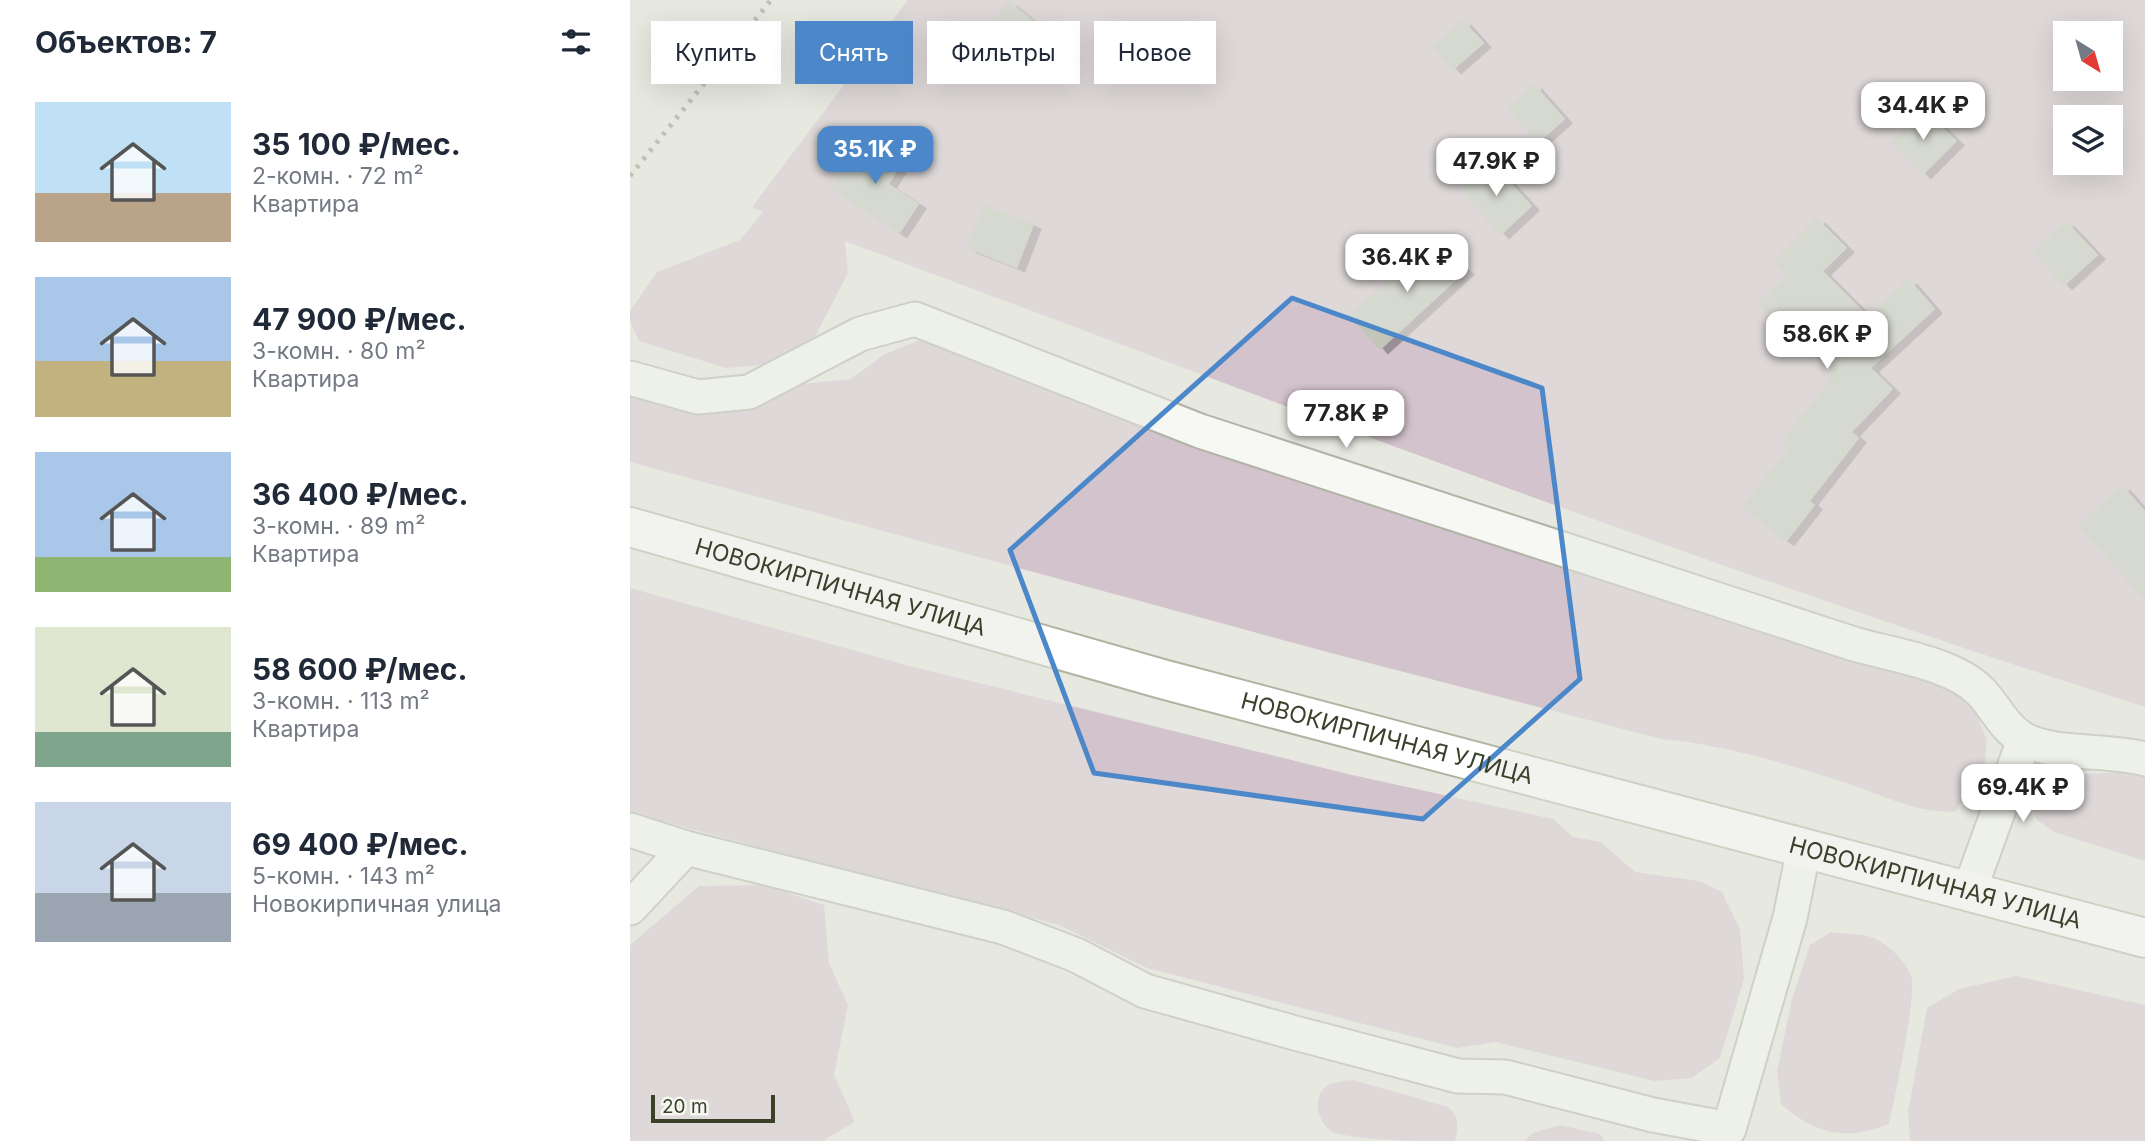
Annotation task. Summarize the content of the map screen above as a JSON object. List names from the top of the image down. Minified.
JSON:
{"streets":{"main road":["НОВОКИРПИЧНАЯ УЛИЦА"]},"scale_bar":"20 m","north":"bottom right","page":{"heading":"Объектов: 7","chip":["Купить","Снять","Фильтры","Новое"],"price":["34.4K ₽","35.1K ₽","47.9K ₽","36.4K ₽","58.6K ₽","77.8K ₽","69.4K ₽"],"list":[{"name":"35 100 ₽/мес.","note":"2-комн. · 72 m² · Квартира"},{"name":"47 900 ₽/мес.","note":"3-комн. · 80 m² · Квартира"},{"name":"36 400 ₽/мес.","note":"3-комн. · 89 m² · Квартира"},{"name":"58 600 ₽/мес.","note":"3-комн. · 113 m² · Квартира"},{"name":"69 400 ₽/мес.","note":"5-комн. · 143 m² · Новокирпичная улица"}],"scale":"20 m"}}
